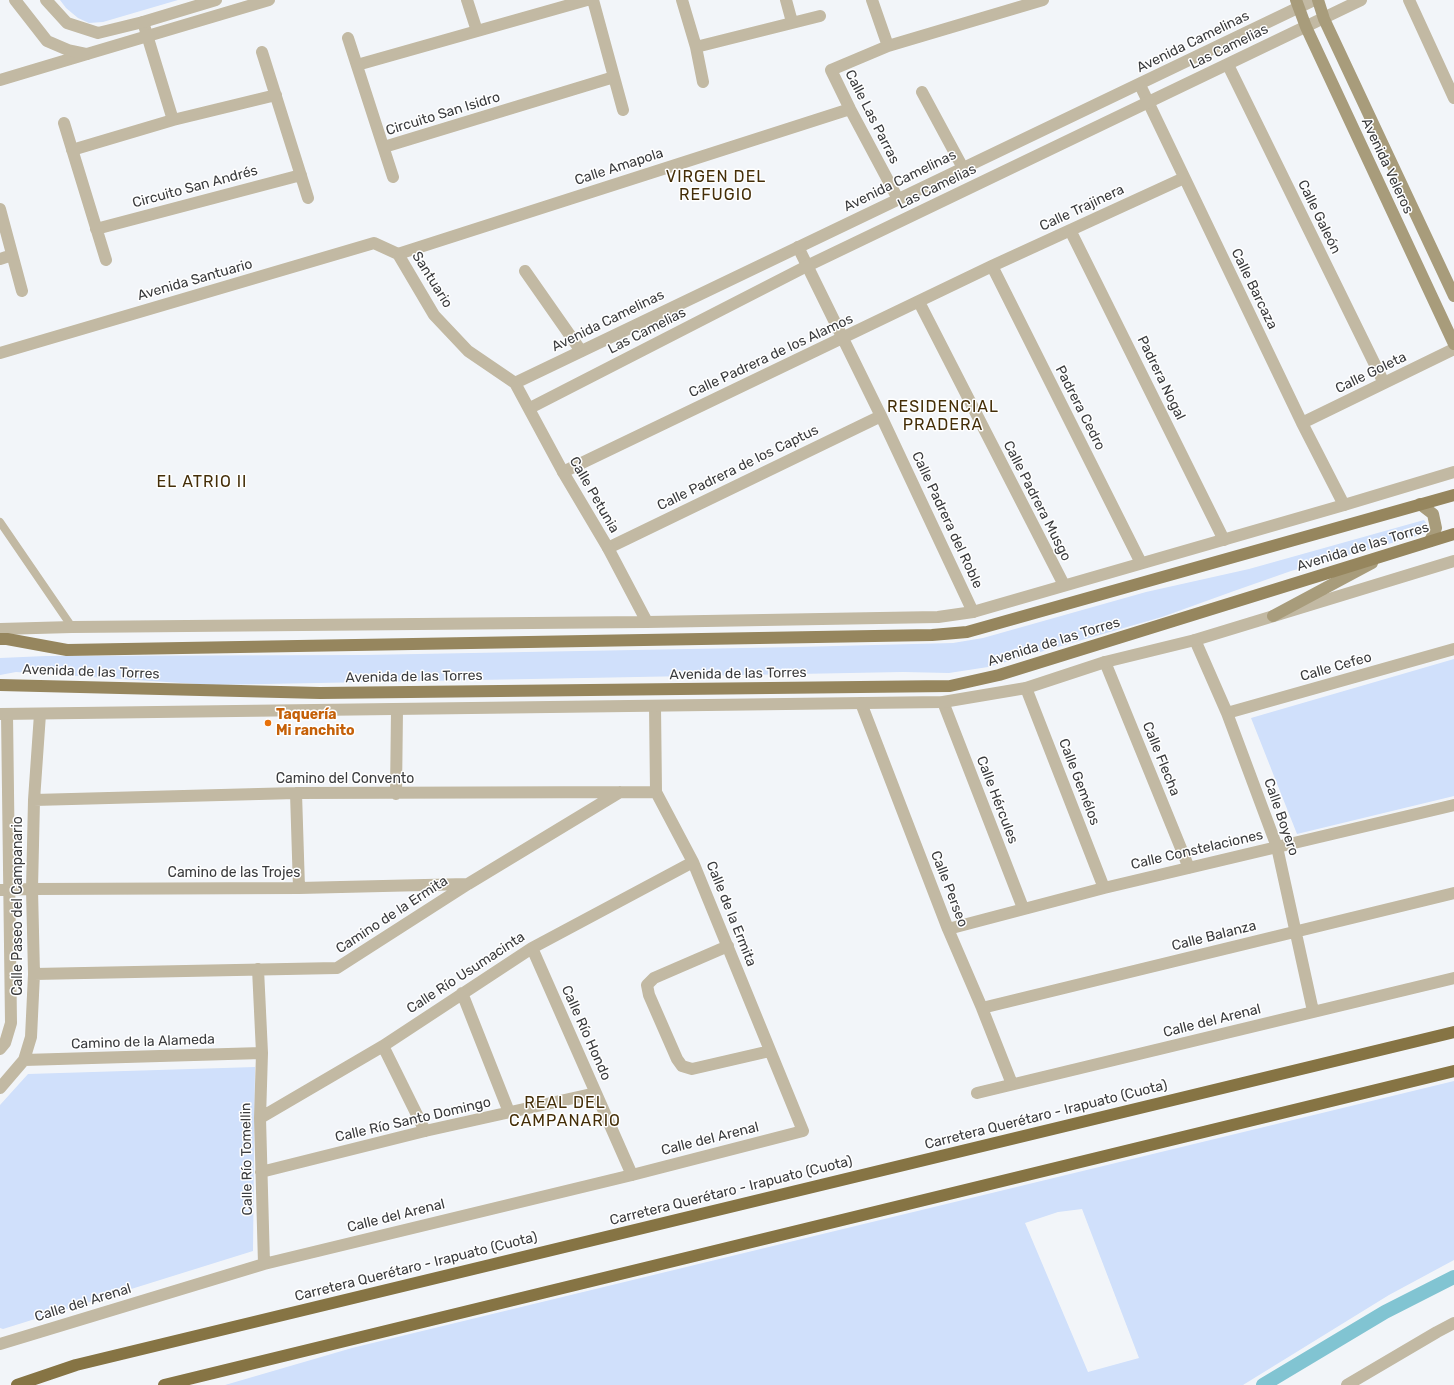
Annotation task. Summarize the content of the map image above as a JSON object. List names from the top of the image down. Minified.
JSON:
{"streets":{"highway":["Carretera Querétaro - Irapuato (Cuota)"],"main road":["Avenida Veleros","Avenida de las Torres"],"street":["Avenida Camelinas","Las Camelias","Circuito San Isidro","Calle Las Parras","Calle Amapola","Circuito San Andrés","Calle Trajinera","Calle Galeón","Avenida Santuario","Santuario","Calle Barcaza","Calle Padrera de los Alamos","Calle Goleta","Padrera Nogal","Padrera Cedro","Calle Padrera de los Captus","Calle Petunia","Calle Padrera Musgo","Calle Padrera del Roble","Calle Cefeo","Calle Flecha","Camino del Convento","Calle Gemélos","Calle Hércules","Calle Boyero","Calle Constelaciones","Camino de las Trojes","Calle Perseo","Calle Paseo del Campanario","Calle de la Ermita","Camino de la Ermita","Calle Balanza","Calle Río Usumacinta","Calle del Arenal","Calle Río Hondo","Camino de la Alameda","Calle Río Santo Domingo","Calle Río Tomellin"]},"crossings":[["Avenida Camelinas","Calle Las Parras"],["Avenida Camelinas","Avenida Veleros"],["Avenida Camelinas","Santuario"],["Avenida Camelinas","Calle Barcaza"],["Avenida Camelinas","Calle Petunia"],["Avenida Camelinas","Calle Padrera del Roble"],["Las Camelias","Avenida Veleros"],["Las Camelias","Calle Galeón"],["Las Camelias","Calle Barcaza"],["Las Camelias","Calle Petunia"],["Las Camelias","Calle Padrera del Roble"],["Calle Las Parras","Calle Amapola"],["Calle Amapola","Avenida Santuario"],["Calle Amapola","Santuario"],["Calle Trajinera","Calle Barcaza"],["Calle Trajinera","Calle Padrera de los Alamos"],["Calle Trajinera","Padrera Nogal"],["Calle Trajinera","Padrera Cedro"],["Calle Galeón","Calle Goleta"],["Avenida Santuario","Santuario"],["Santuario","Calle Petunia"],["Calle Barcaza","Calle Goleta"],["Calle Padrera de los Alamos","Padrera Cedro"],["Calle Padrera de los Alamos","Calle Petunia"],["Calle Padrera de los Alamos","Calle Padrera Musgo"],["Calle Padrera de los Alamos","Calle Padrera del Roble"],["Calle Padrera de los Captus","Calle Petunia"],["Calle Padrera de los Captus","Calle Padrera del Roble"],["Calle Cefeo","Calle Boyero"],["Calle Flecha","Calle Constelaciones"],["Camino del Convento","Calle Paseo del Campanario"],["Camino del Convento","Calle de la Ermita"],["Camino del Convento","Camino de la Ermita"],["Calle Gemélos","Calle Constelaciones"],["Calle Hércules","Calle Constelaciones"],["Calle Boyero","Calle Constelaciones"],["Calle Boyero","Calle Balanza"],["Calle Boyero","Calle del Arenal"],["Calle Constelaciones","Calle Perseo"],["Camino de las Trojes","Calle Paseo del Campanario"],["Camino de las Trojes","Camino de la Ermita"],["Calle Perseo","Calle Balanza"],["Calle Perseo","Calle del Arenal"],["Calle Paseo del Campanario","Camino de la Ermita"],["Calle Paseo del Campanario","Camino de la Alameda"],["Calle de la Ermita","Calle Río Usumacinta"],["Calle de la Ermita","Calle del Arenal"],["Camino de la Ermita","Calle Río Tomellin"],["Calle Río Usumacinta","Calle Río Hondo"],["Calle Río Usumacinta","Calle Río Tomellin"],["Calle del Arenal","Calle Río Hondo"],["Calle del Arenal","Calle Río Tomellin"],["Calle Río Hondo","Calle Río Santo Domingo"],["Camino de la Alameda","Calle Río Tomellin"],["Calle Río Santo Domingo","Calle Río Tomellin"]],"districts":["VIRGEN DEL REFUGIO","RESIDENCIAL PRADERA","EL ATRIO II","REAL DEL CAMPANARIO"],"places":["Taquería Mi ranchito"]}
